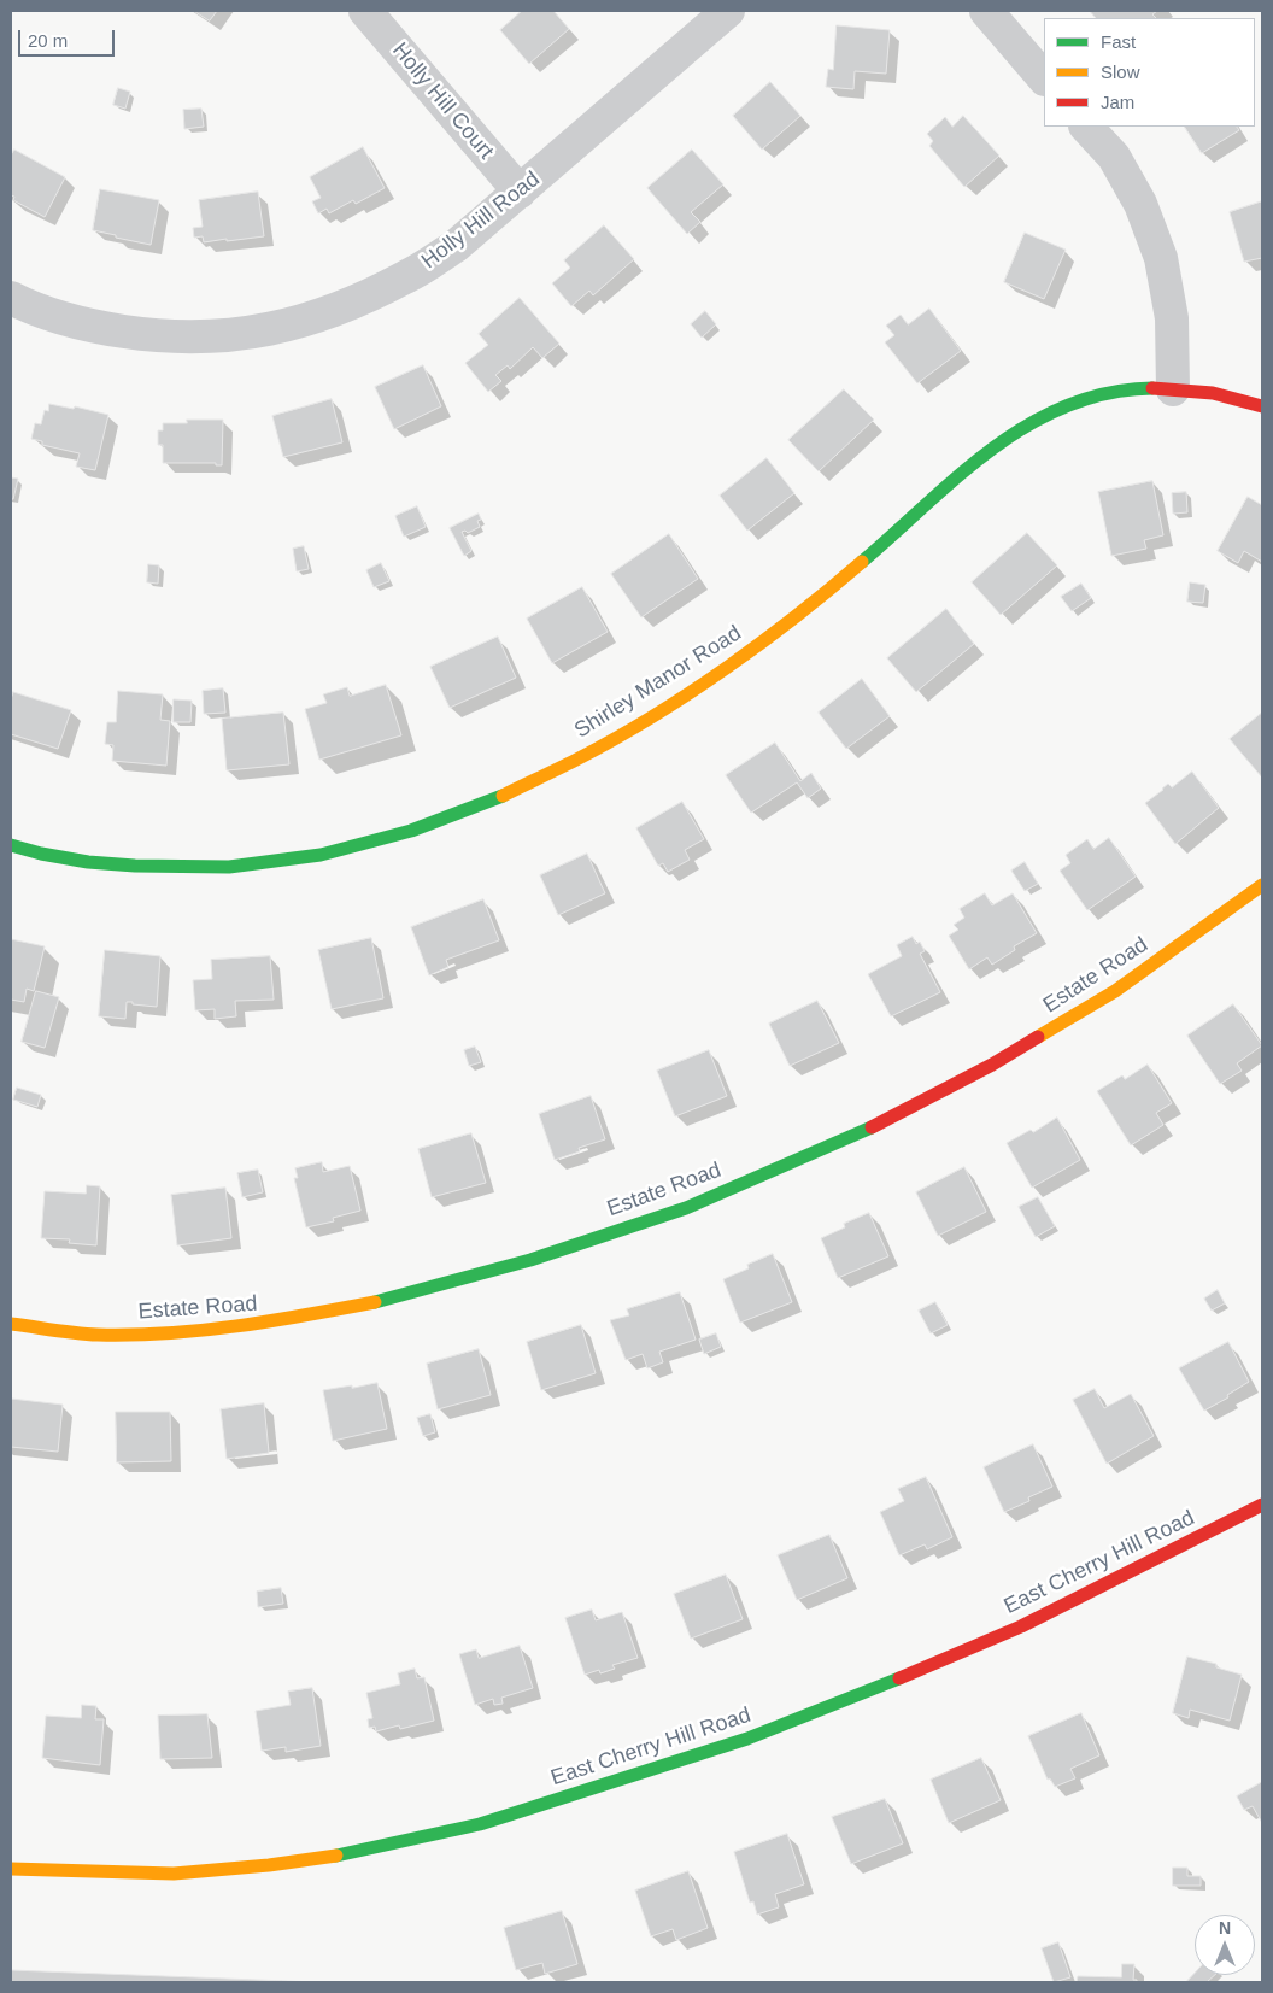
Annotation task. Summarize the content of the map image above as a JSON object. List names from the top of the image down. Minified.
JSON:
{"streets":{"street":["Holly Hill Court","Holly Hill Road","Shirley Manor Road","Estate Road","East Cherry Hill Road"]},"crossings":[["Holly Hill Court","Holly Hill Road"]],"legend":["Fast","Slow","Jam"],"scale_bar":"20 m","north":"top"}
